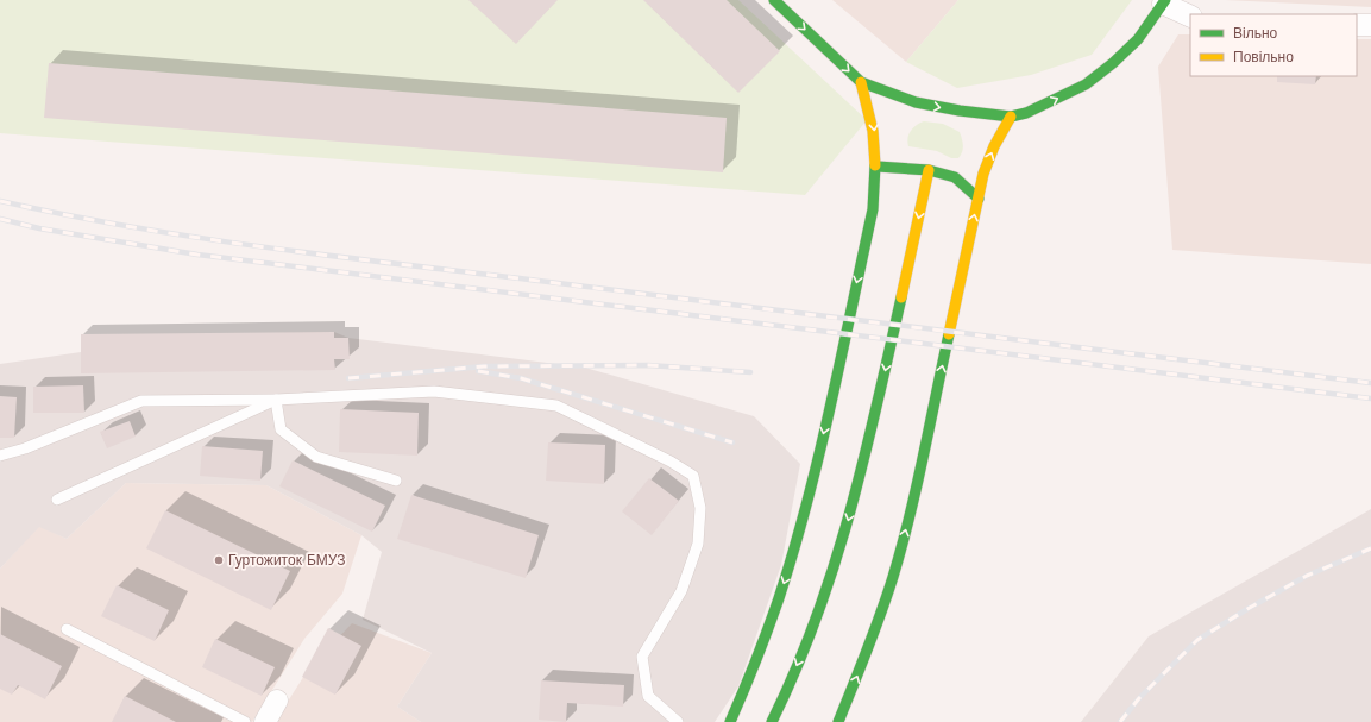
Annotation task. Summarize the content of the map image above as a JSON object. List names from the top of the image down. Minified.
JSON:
{"places":["Гуртожиток БМУЗ"],"legend":["Вільно","Повільно"]}
